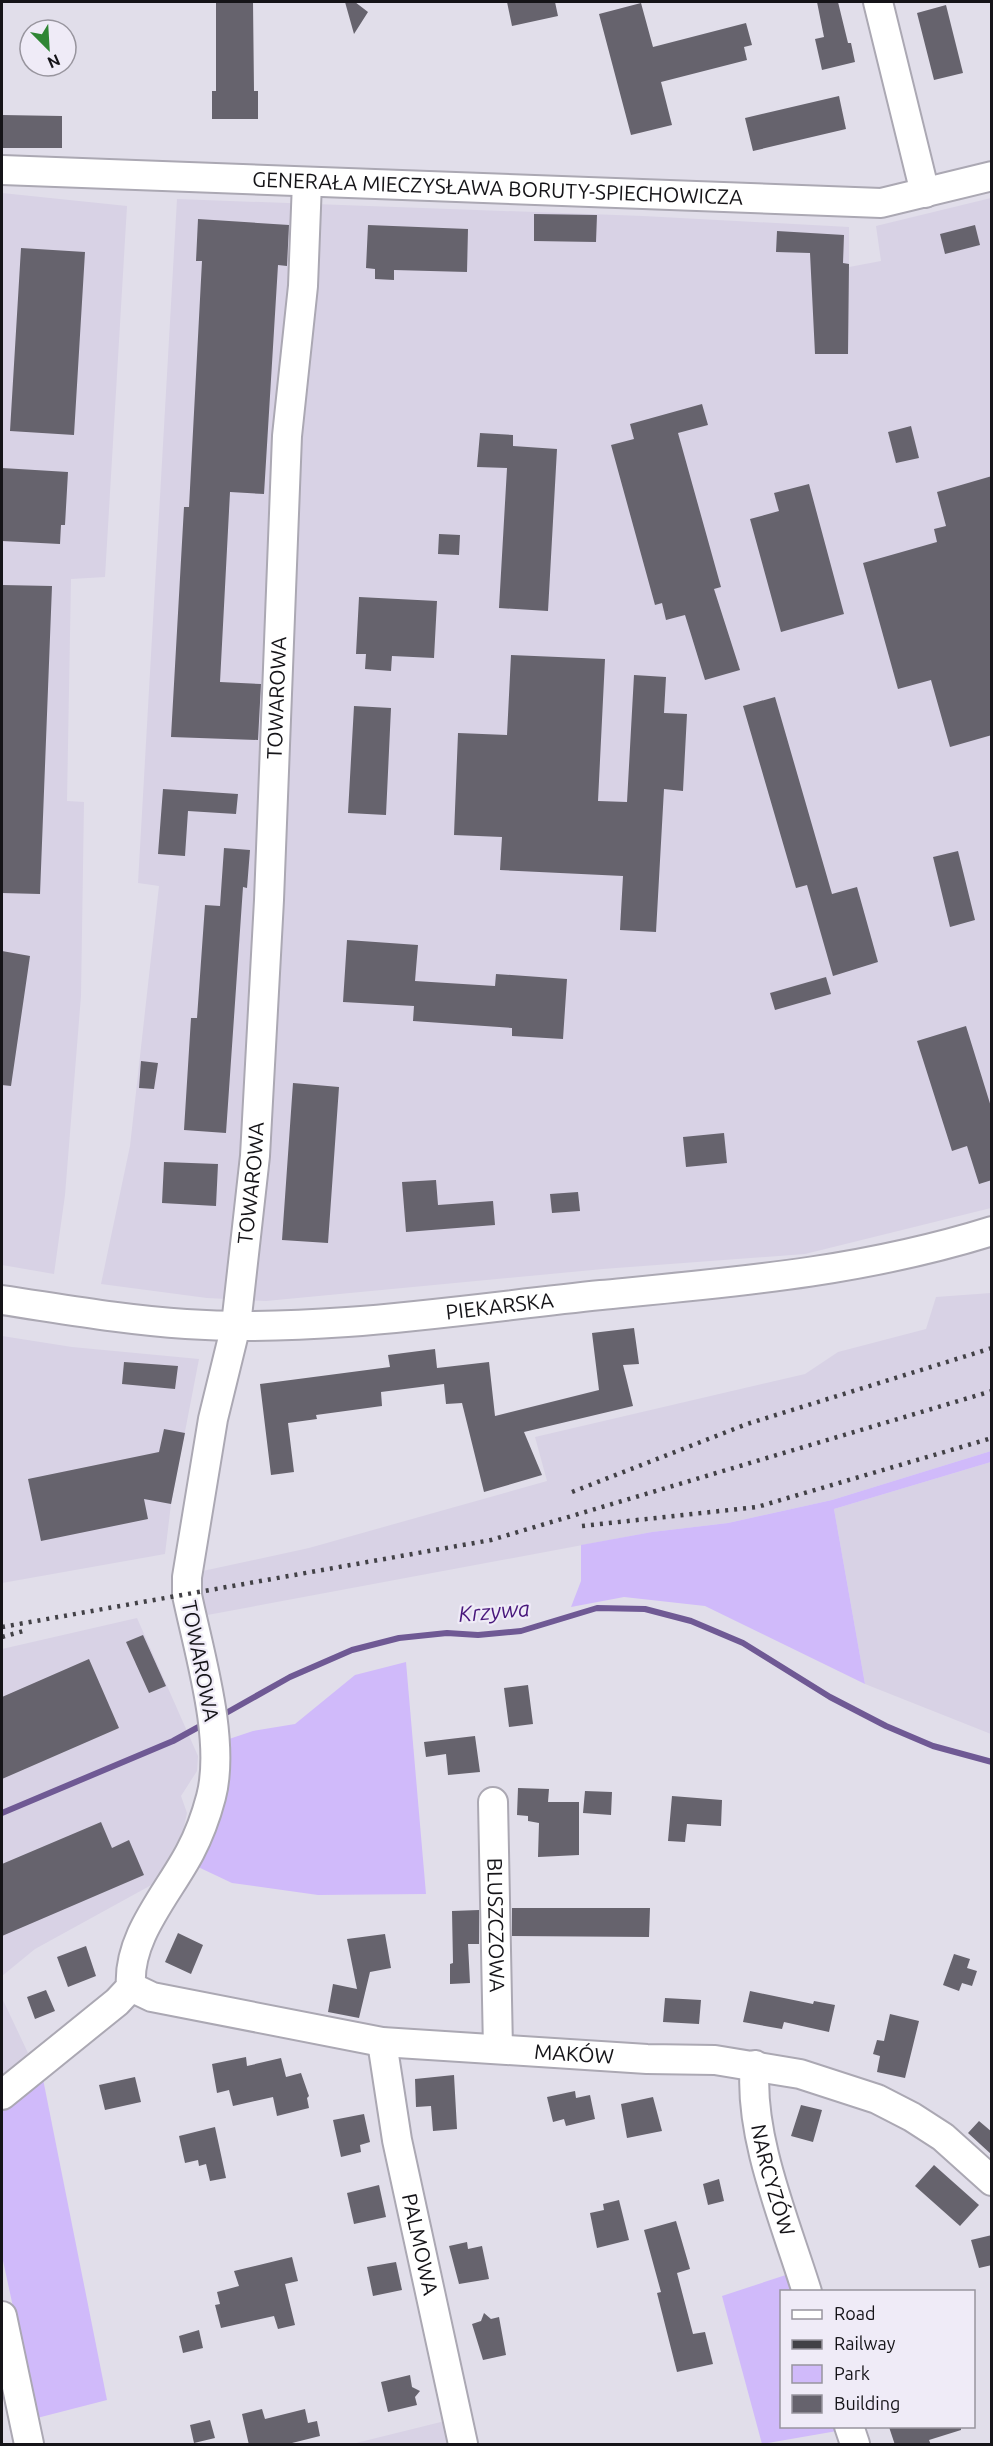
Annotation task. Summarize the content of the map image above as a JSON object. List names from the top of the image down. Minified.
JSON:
{"streets":{"street":["GENERAŁA MIECZYSŁAWA BORUTY-SPIECHOWICZA","TOWAROWA","PIEKARSKA","BLUSZCZOWA","MAKÓW","NARCYZÓW","PALMOWA"]},"crossings":[["GENERAŁA MIECZYSŁAWA BORUTY-SPIECHOWICZA","TOWAROWA"],["TOWAROWA","PIEKARSKA"],["TOWAROWA","MAKÓW"],["BLUSZCZOWA","MAKÓW"],["MAKÓW","NARCYZÓW"],["MAKÓW","PALMOWA"]],"water":["Krzywa"],"legend":["Road","Railway","Park","Building"],"north":"bottom right"}
